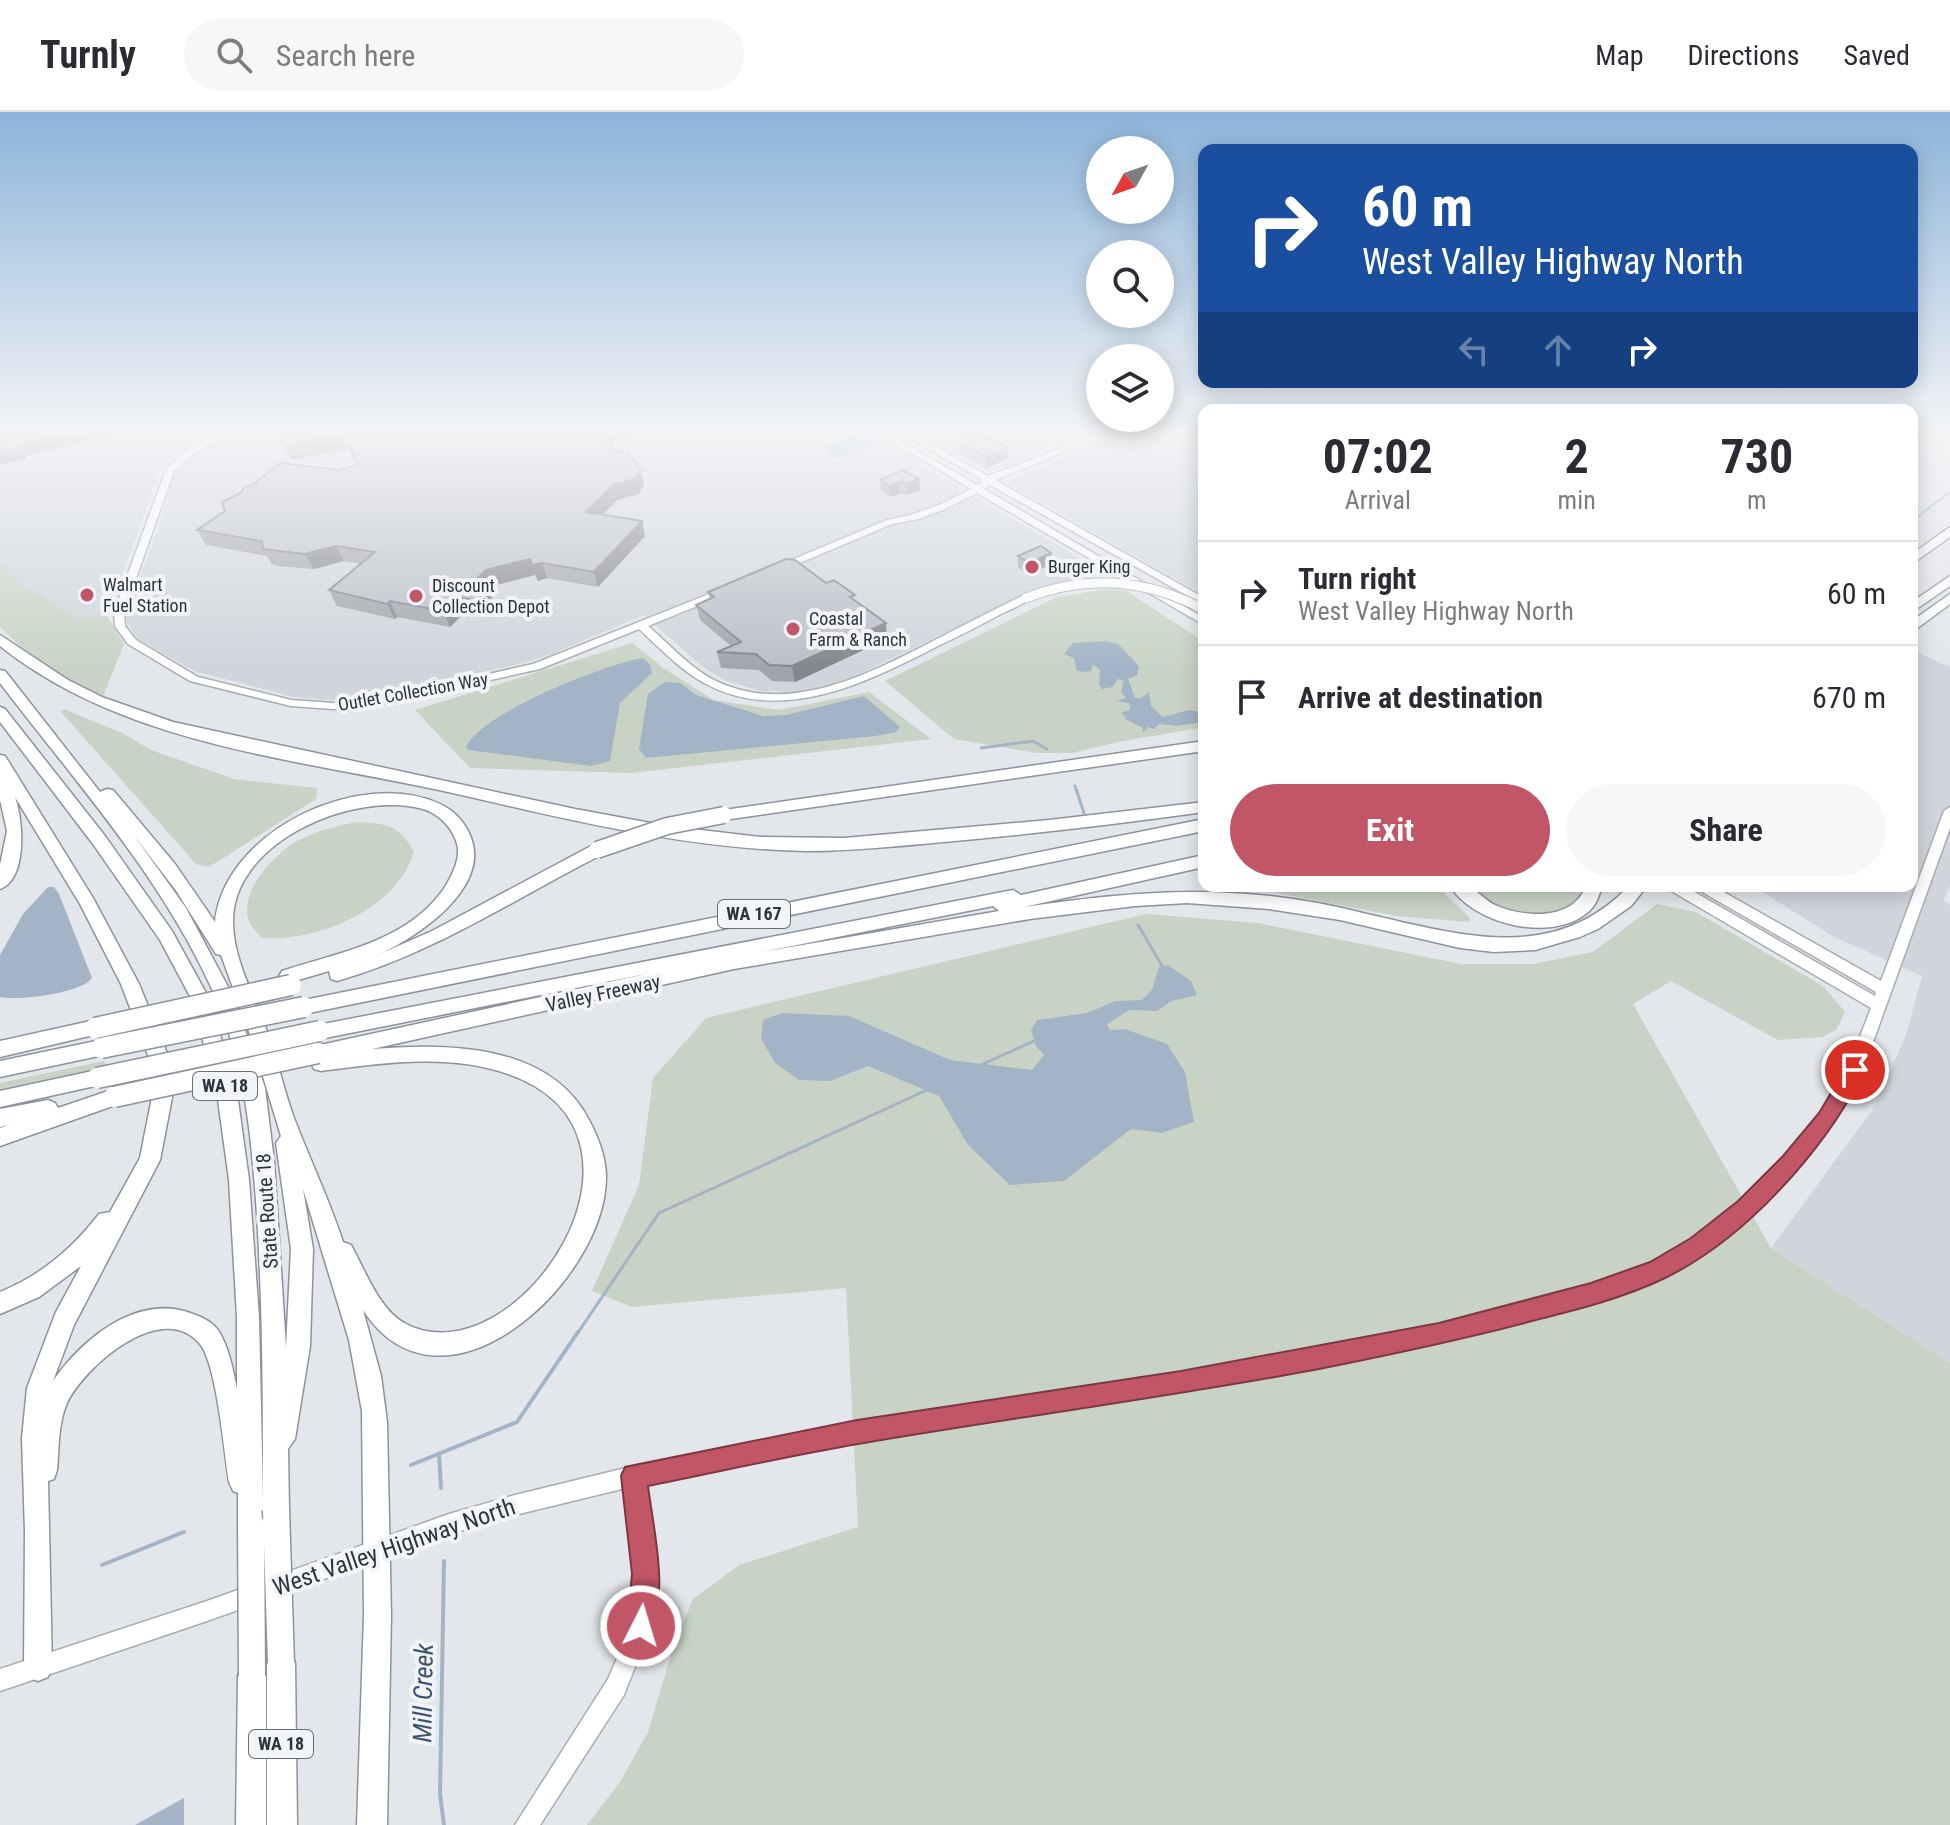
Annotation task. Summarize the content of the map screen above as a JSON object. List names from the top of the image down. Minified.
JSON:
{"streets":{"highway":["WA 167","Valley Freeway","WA 18","State Route 18"],"main road":["Outlet Collection Way","West Valley Highway North"]},"water":["Mill Creek"],"places":["Burger King","Walmart Fuel Station","Discount Collection Depot","Coastal Farm & Ranch"],"north":"bottom left","page":{"header":"Turnly","search":"Search here","nav":["Map","Directions","Saved"],"turn":["60 m","West Valley Highway North"],"eta":["07:02","Arrival","2","min","730","m"],"list":[{"name":"Turn right","note":"West Valley Highway North","value":"60 m"},{"name":"Arrive at destination","value":"670 m"}],"buttons":["Exit","Share"]}}
